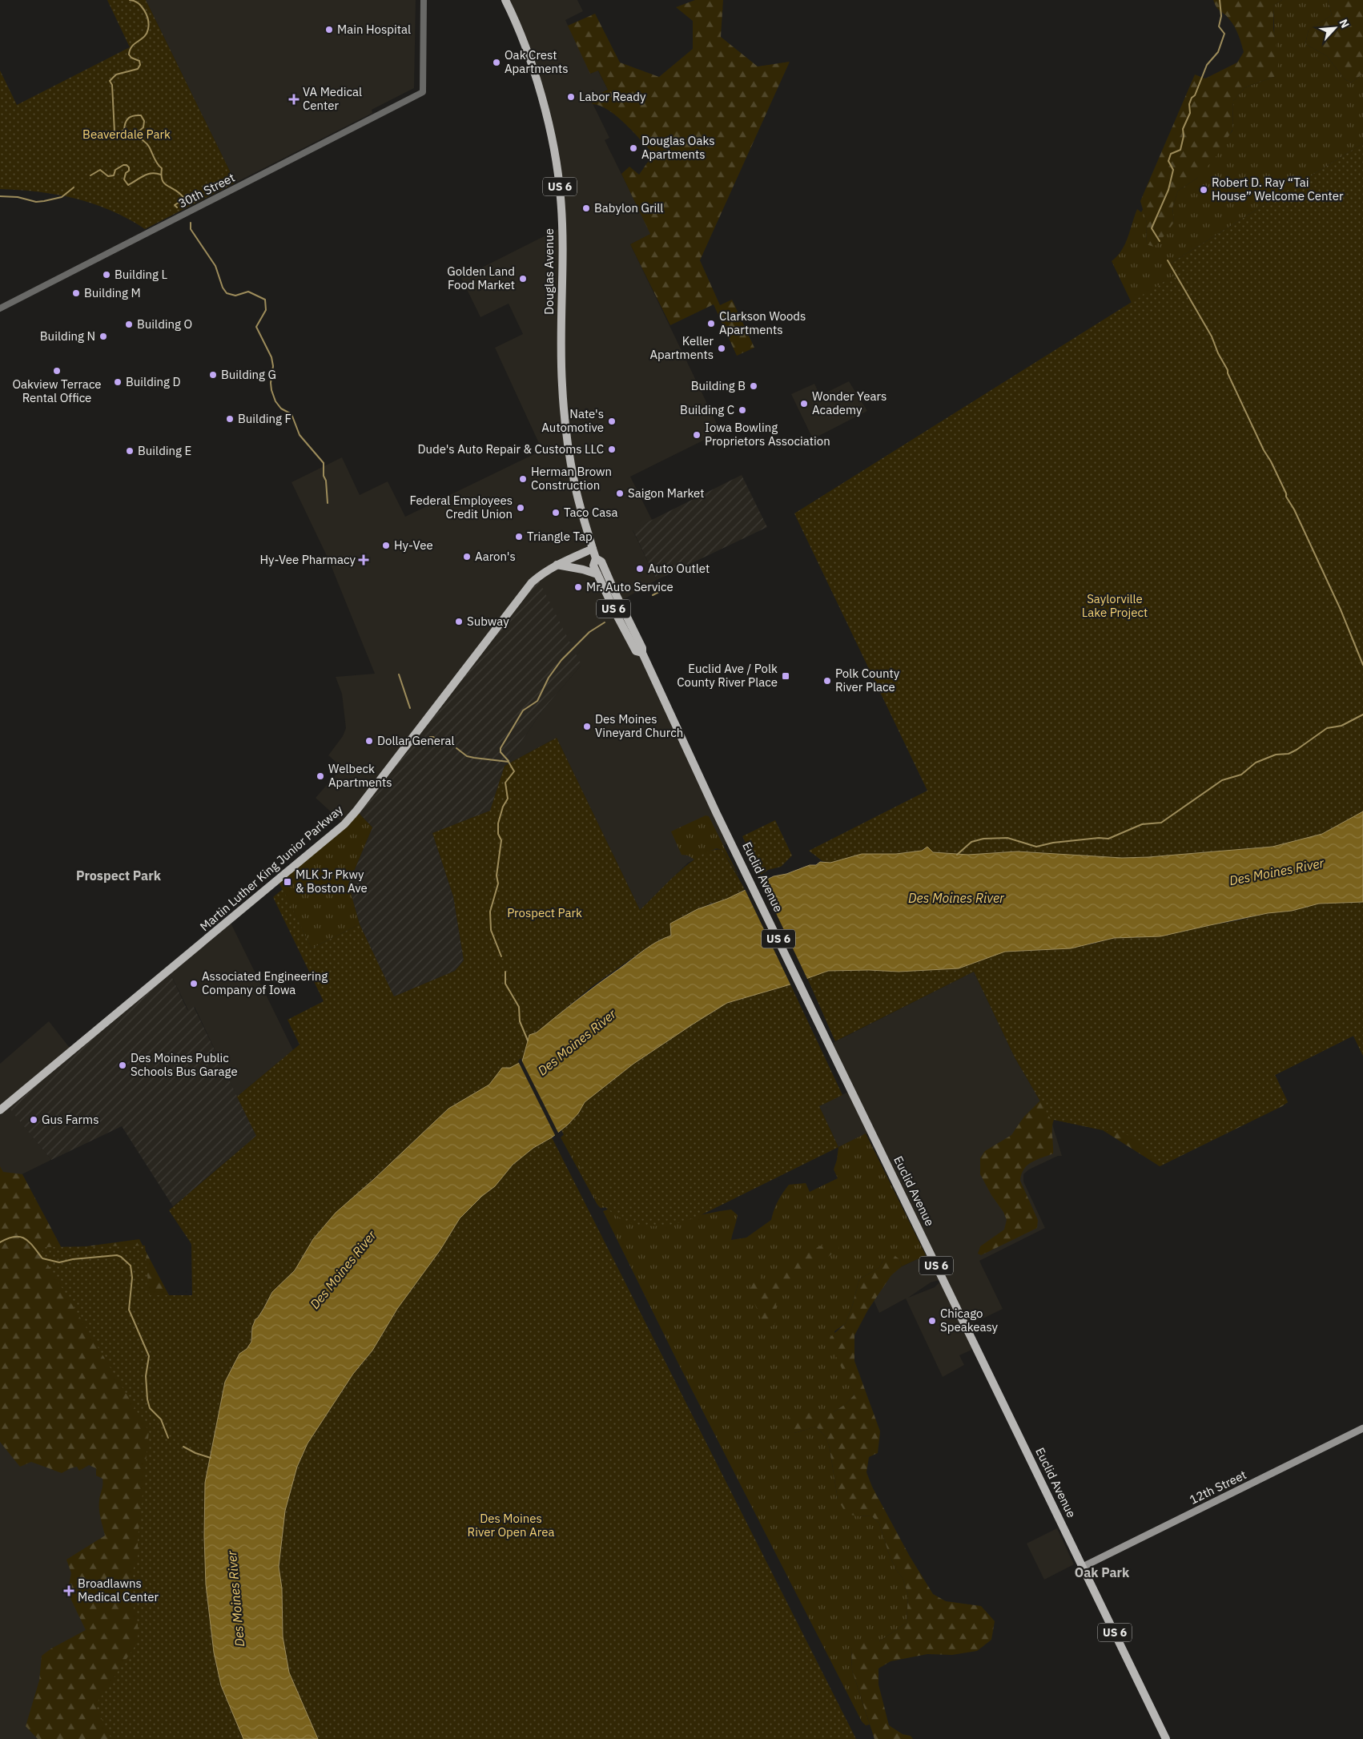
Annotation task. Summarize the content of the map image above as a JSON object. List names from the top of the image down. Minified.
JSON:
{"streets":{"main road":["US 6","Douglas Avenue","Martin Luther King Junior Parkway","Euclid Avenue","12th Street"],"street":["30th Street"]},"crossings":[["Douglas Avenue","Martin Luther King Junior Parkway"],["Douglas Avenue","Euclid Avenue"],["Martin Luther King Junior Parkway","Euclid Avenue"],["Euclid Avenue","12th Street"]],"districts":["Prospect Park","Oak Park"],"water":["Des Moines River"],"parks":["Beaverdale Park","Saylorville Lake Project","Prospect Park","Des Moines River Open Area"],"places":{"other":["Main Hospital","Oak Crest Apartments","Labor Ready","Douglas Oaks Apartments","Robert D. Ray “Tai House” Welcome Center","Babylon Grill","Building L","Golden Land Food Market","Building M","Clarkson Woods Apartments","Building O","Building N","Keller Apartments","Oakview Terrace Rental Office","Building G","Building D","Building B","Wonder Years Academy","Building C","Building F","Nate's Automotive","Iowa Bowling Proprietors Association","Dude's Auto Repair & Customs LLC","Building E","Herman Brown Construction","Saigon Market","Federal Employees Credit Union","Taco Casa","Triangle Tap","Hy-Vee","Aaron's","Auto Outlet","Mr. Auto Service","Subway","Polk County River Place","Des Moines Vineyard Church","Dollar General","Welbeck Apartments","Associated Engineering Company of Iowa","Des Moines Public Schools Bus Garage","Gus Farms","Chicago Speakeasy"],"health":["VA Medical Center","Hy-Vee Pharmacy","Broadlawns Medical Center"],"transit":["Euclid Ave / Polk County River Place","MLK Jr Pkwy & Boston Ave"]},"north":"top right"}
